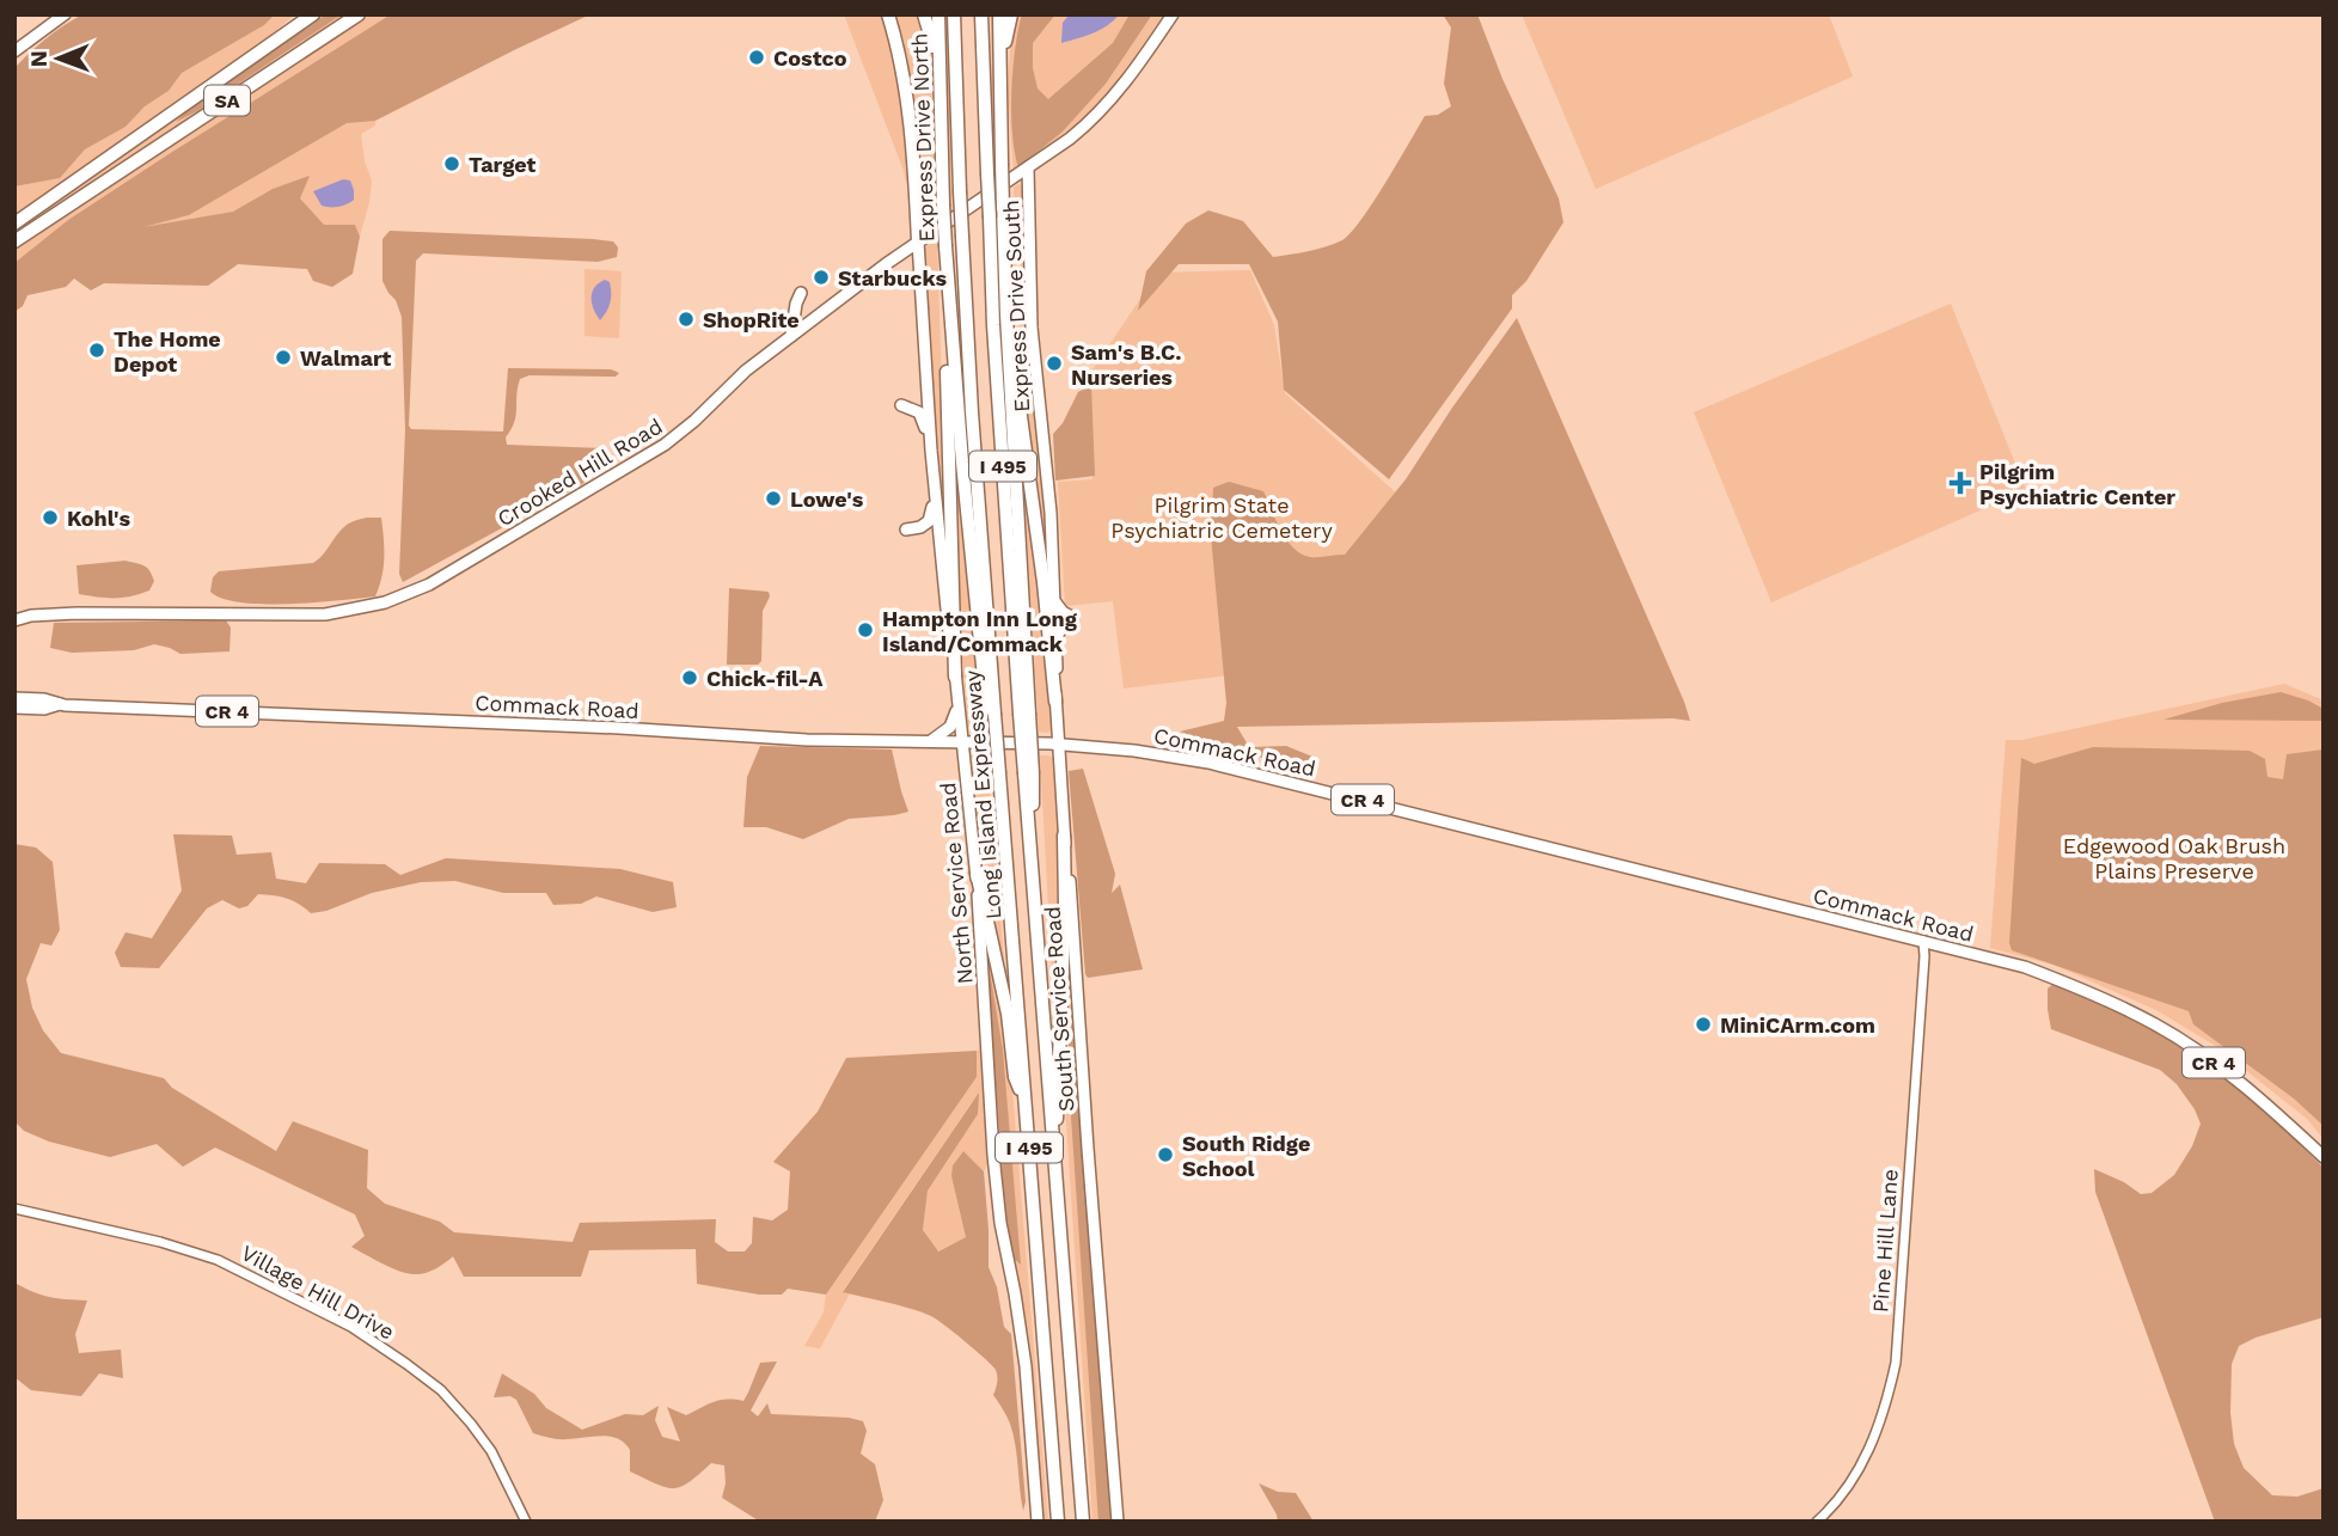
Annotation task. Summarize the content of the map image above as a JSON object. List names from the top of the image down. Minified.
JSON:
{"streets":{"highway":["SA","Express Drive North","Express Drive South","I 495","Long Island Expressway"],"main road":["Crooked Hill Road","Commack Road","CR 4","North Service Road","South Service Road"],"street":["Pine Hill Lane","Village Hill Drive"]},"crossings":[["Express Drive South","Crooked Hill Road"],["Express Drive South","Commack Road"],["Express Drive South","South Service Road"],["Crooked Hill Road","North Service Road"],["Commack Road","North Service Road"],["Commack Road","South Service Road"],["Commack Road","Pine Hill Lane"]],"parks":["Pilgrim State Psychiatric Cemetery","Edgewood Oak Brush Plains Preserve"],"places":{"other":["Costco","Target","Starbucks","ShopRite","The Home Depot","Walmart","Sam's B.C. Nurseries","Lowe's","Kohl's","Hampton Inn Long Island/Commack","Chick-fil-A","MiniCArm.com","South Ridge School"],"health":["Pilgrim Psychiatric Center"]},"north":"left"}
